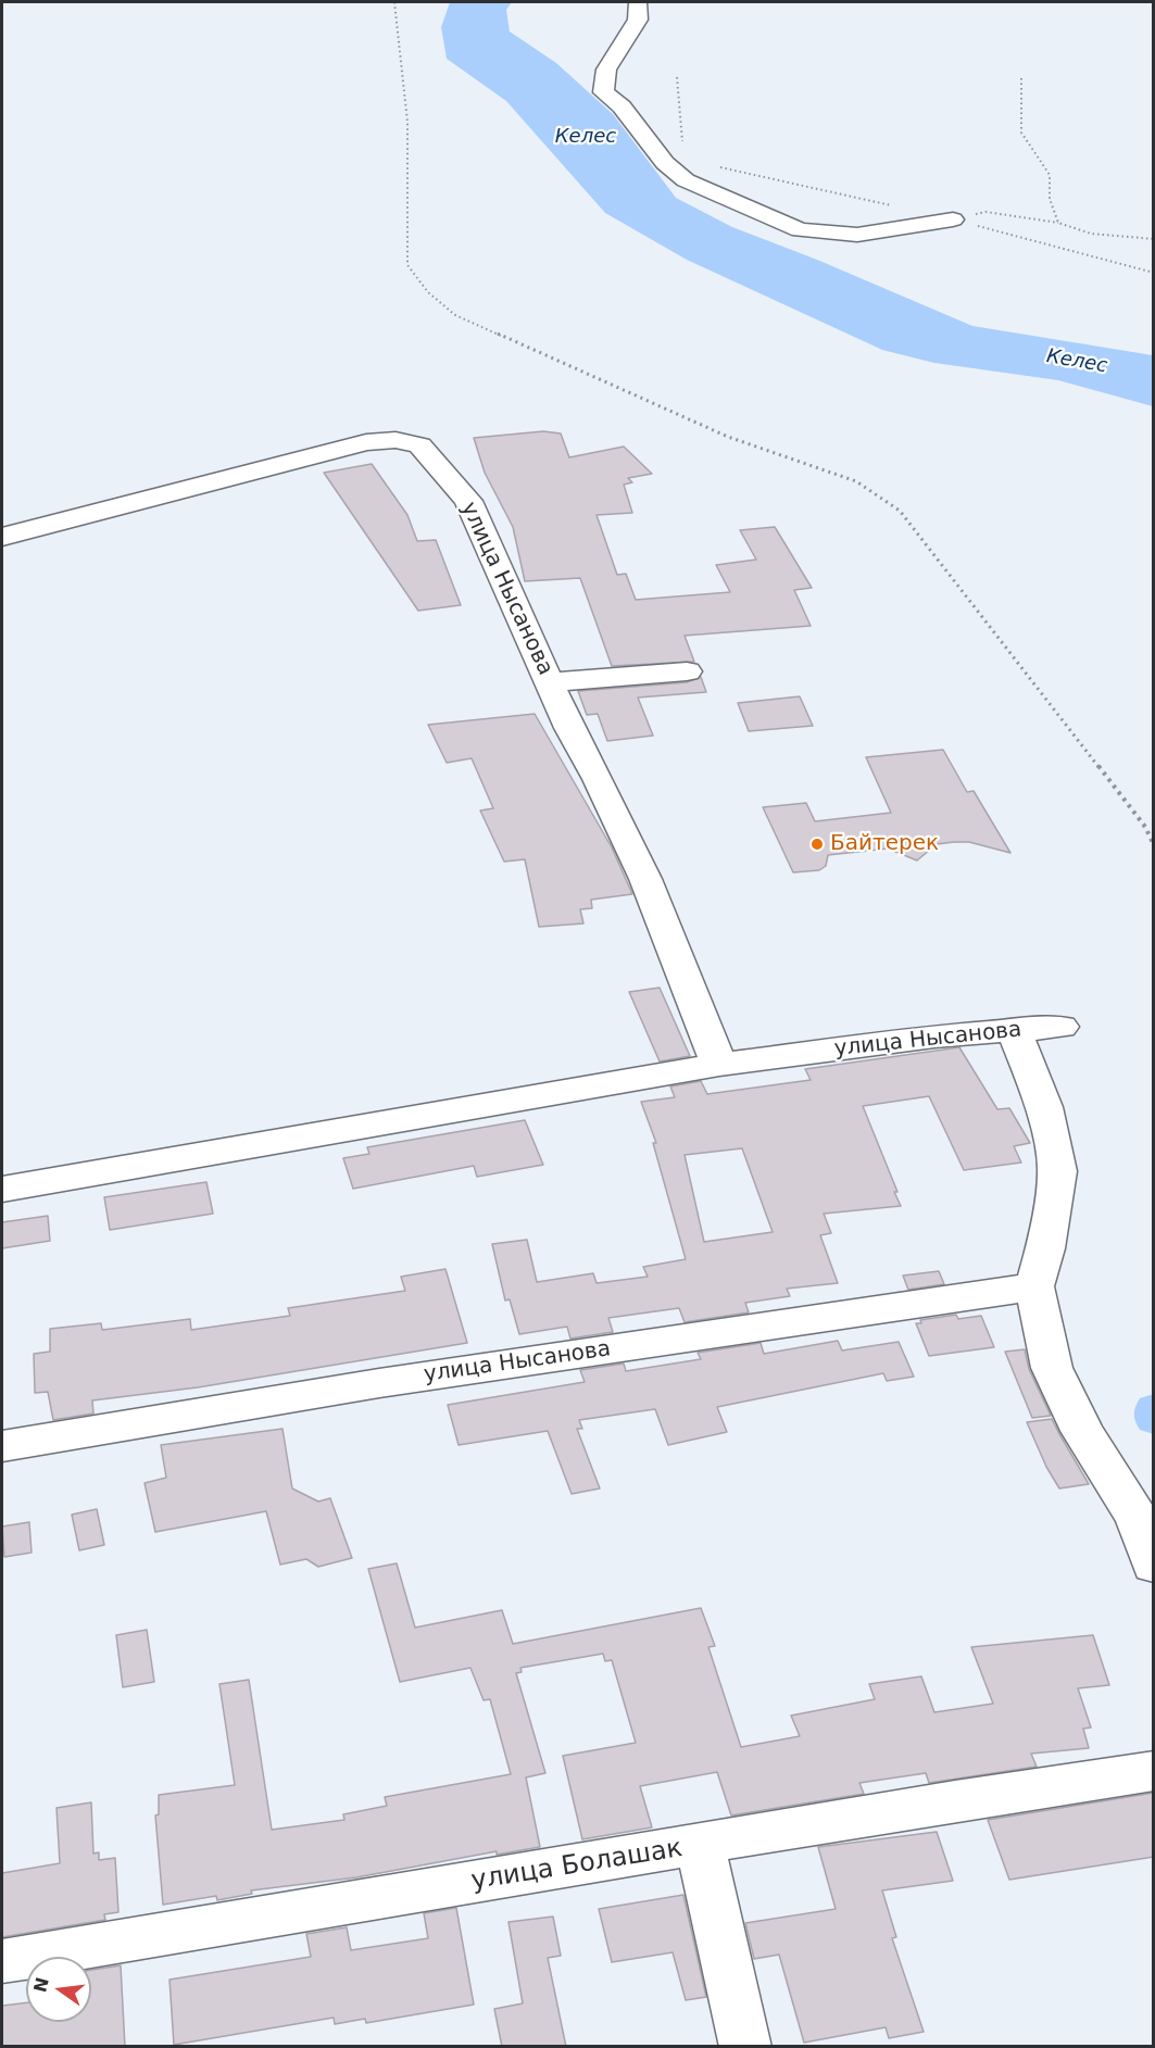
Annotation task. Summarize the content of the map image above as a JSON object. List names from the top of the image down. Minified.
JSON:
{"streets":{"street":["улица Нысанова","улица Болашак"]},"water":["Келес"],"places":["Байтерек"],"north":"left"}
